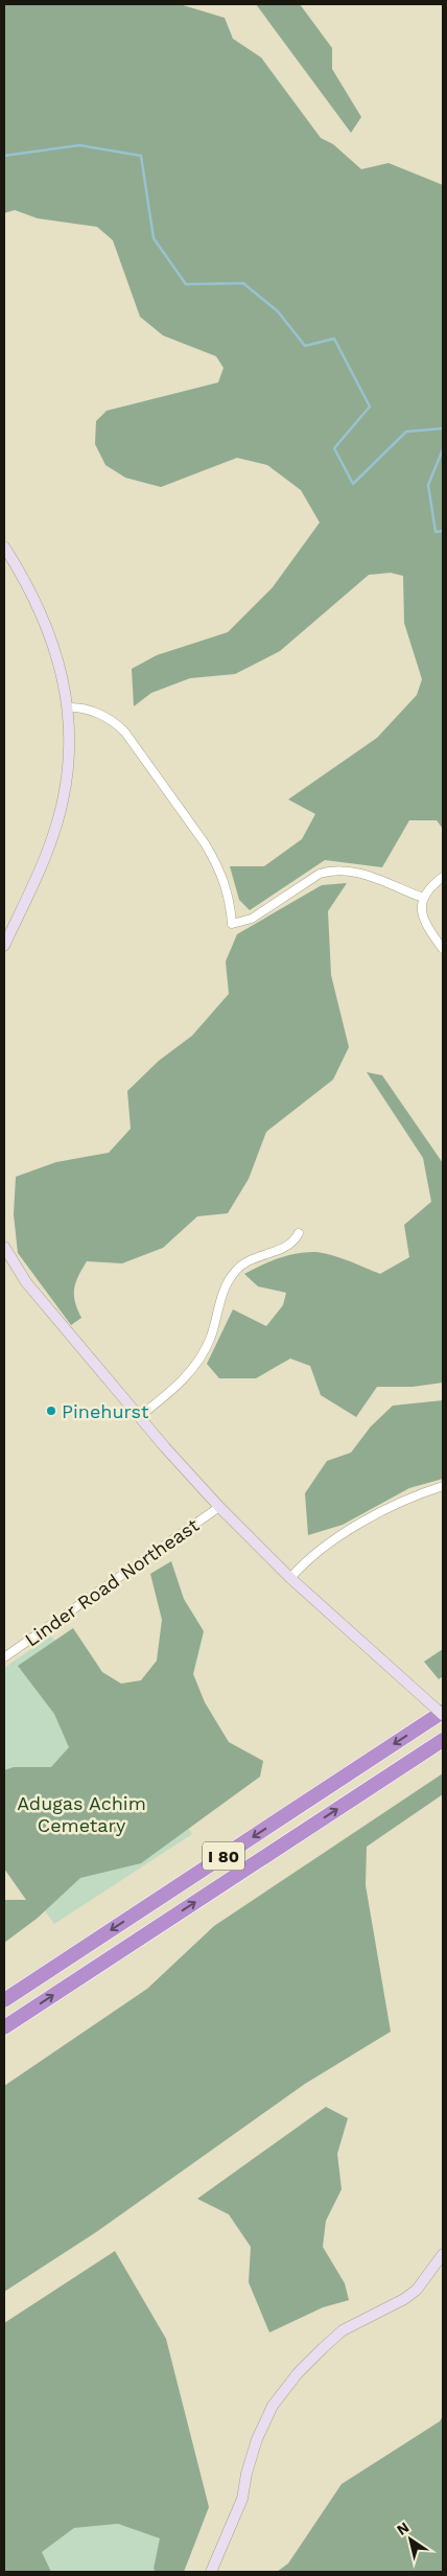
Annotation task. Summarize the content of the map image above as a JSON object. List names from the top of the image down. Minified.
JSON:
{"streets":{"highway":["I 80"],"street":["Linder Road Northeast"]},"parks":["Adugas Achim Cemetary"],"places":["Pinehurst"],"north":"top left"}
